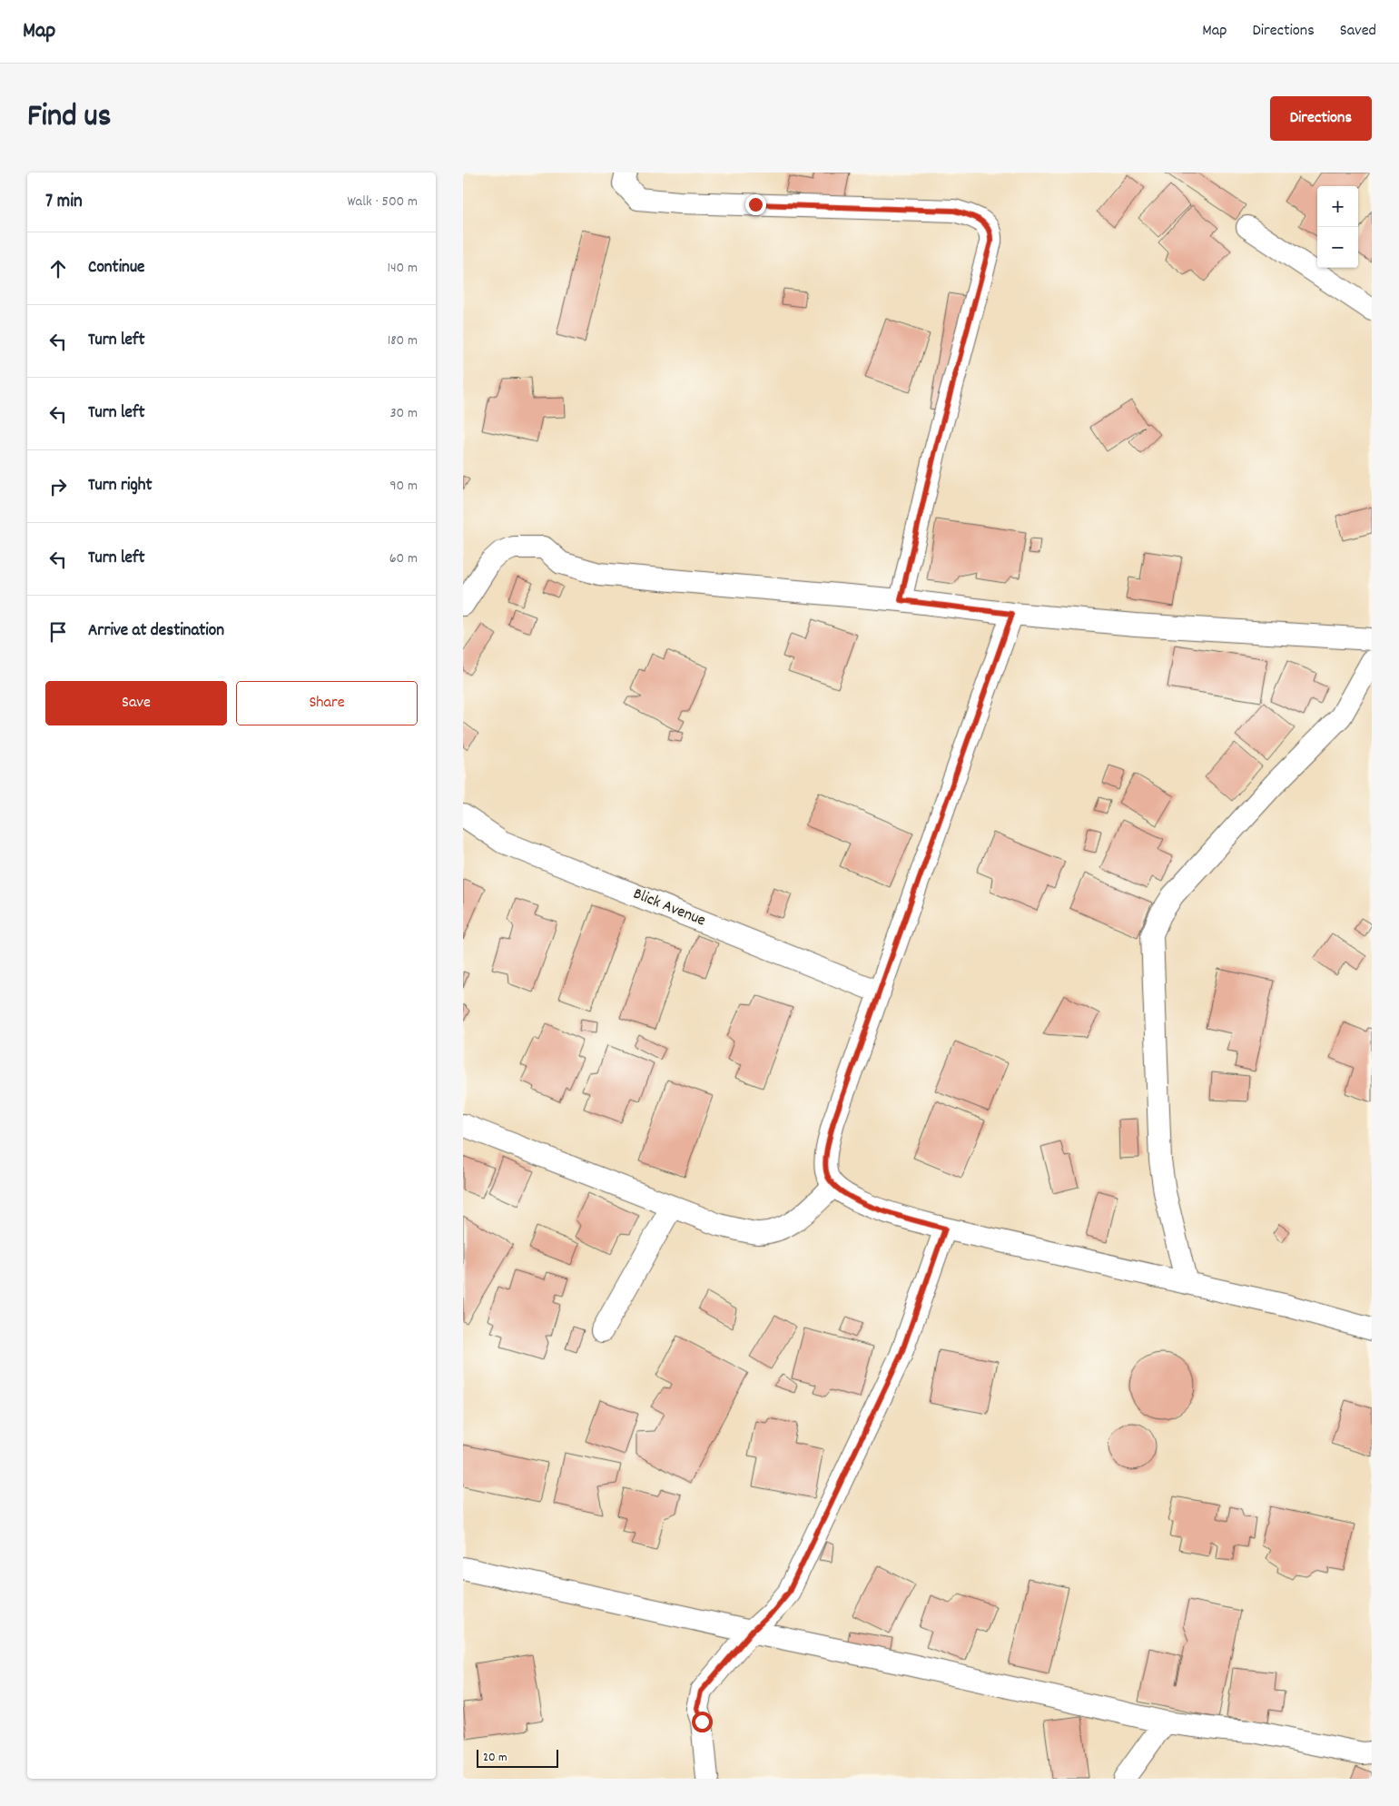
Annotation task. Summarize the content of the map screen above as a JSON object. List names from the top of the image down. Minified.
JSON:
{"streets":{"street":["Blick Avenue"]},"scale_bar":"20 m","page":{"header":"Map","nav":["Map","Directions","Saved"],"title":"Find us","buttons":["Directions",["Save","Share"]],"heading":["7 min","Walk · 500 m"],"map_buttons":["+","−"],"list":[["Continue","140 m"],["Turn left","180 m"],["Turn left","30 m"],["Turn right","90 m"],["Turn left","60 m"],"Arrive at destination"],"scale":"20 m"}}
